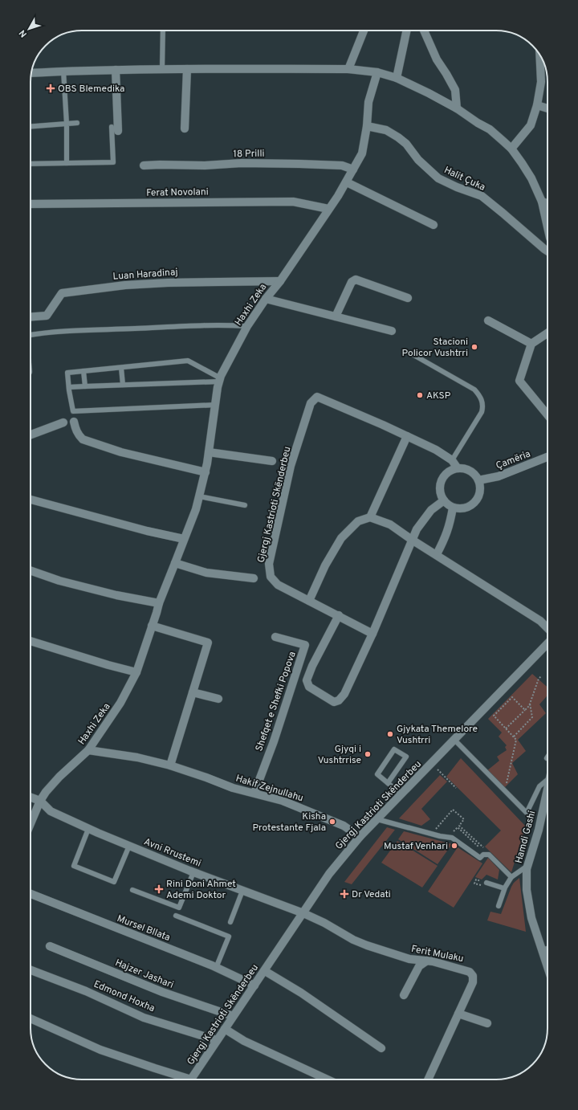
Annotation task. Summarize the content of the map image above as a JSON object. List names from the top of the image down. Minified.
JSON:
{"streets":{"street":["18 Prilli","Halit Çuka","Ferat Novolani","Luan Haradinaj","Haxhi Zeka","Çamëria","Gjergj Kastrioti Skënderbeu","Shefqet e Shefki Popova","Hakif Zejnullahu","Hamdi Gashi","Avni Rrustemi","Mursel Bllata","Ferit Mulaku","Hajzer Jashari","Edmond Hoxha"]},"crossings":[["18 Prilli","Haxhi Zeka"],["Halit Çuka","Haxhi Zeka"],["Ferat Novolani","Haxhi Zeka"],["Luan Haradinaj","Haxhi Zeka"],["Haxhi Zeka","Hakif Zejnullahu"],["Haxhi Zeka","Avni Rrustemi"],["Gjergj Kastrioti Skënderbeu","Hakif Zejnullahu"],["Gjergj Kastrioti Skënderbeu","Avni Rrustemi"],["Gjergj Kastrioti Skënderbeu","Mursel Bllata"],["Gjergj Kastrioti Skënderbeu","Ferit Mulaku"],["Gjergj Kastrioti Skënderbeu","Hajzer Jashari"],["Gjergj Kastrioti Skënderbeu","Edmond Hoxha"],["Shefqet e Shefki Popova","Hakif Zejnullahu"],["Avni Rrustemi","Ferit Mulaku"]],"places":{"health":["OBS Blemedika","Rini Doni Ahmet Ademi Doktor","Dr Vedati"],"other":["Stacioni Policor Vushtrri","AKSP","Gjykata Themelore Vushtrri","Gjyqi i Vushtrrise","Kisha Protestante Fjala","Mustaf Venhari"]},"north":"bottom left"}
